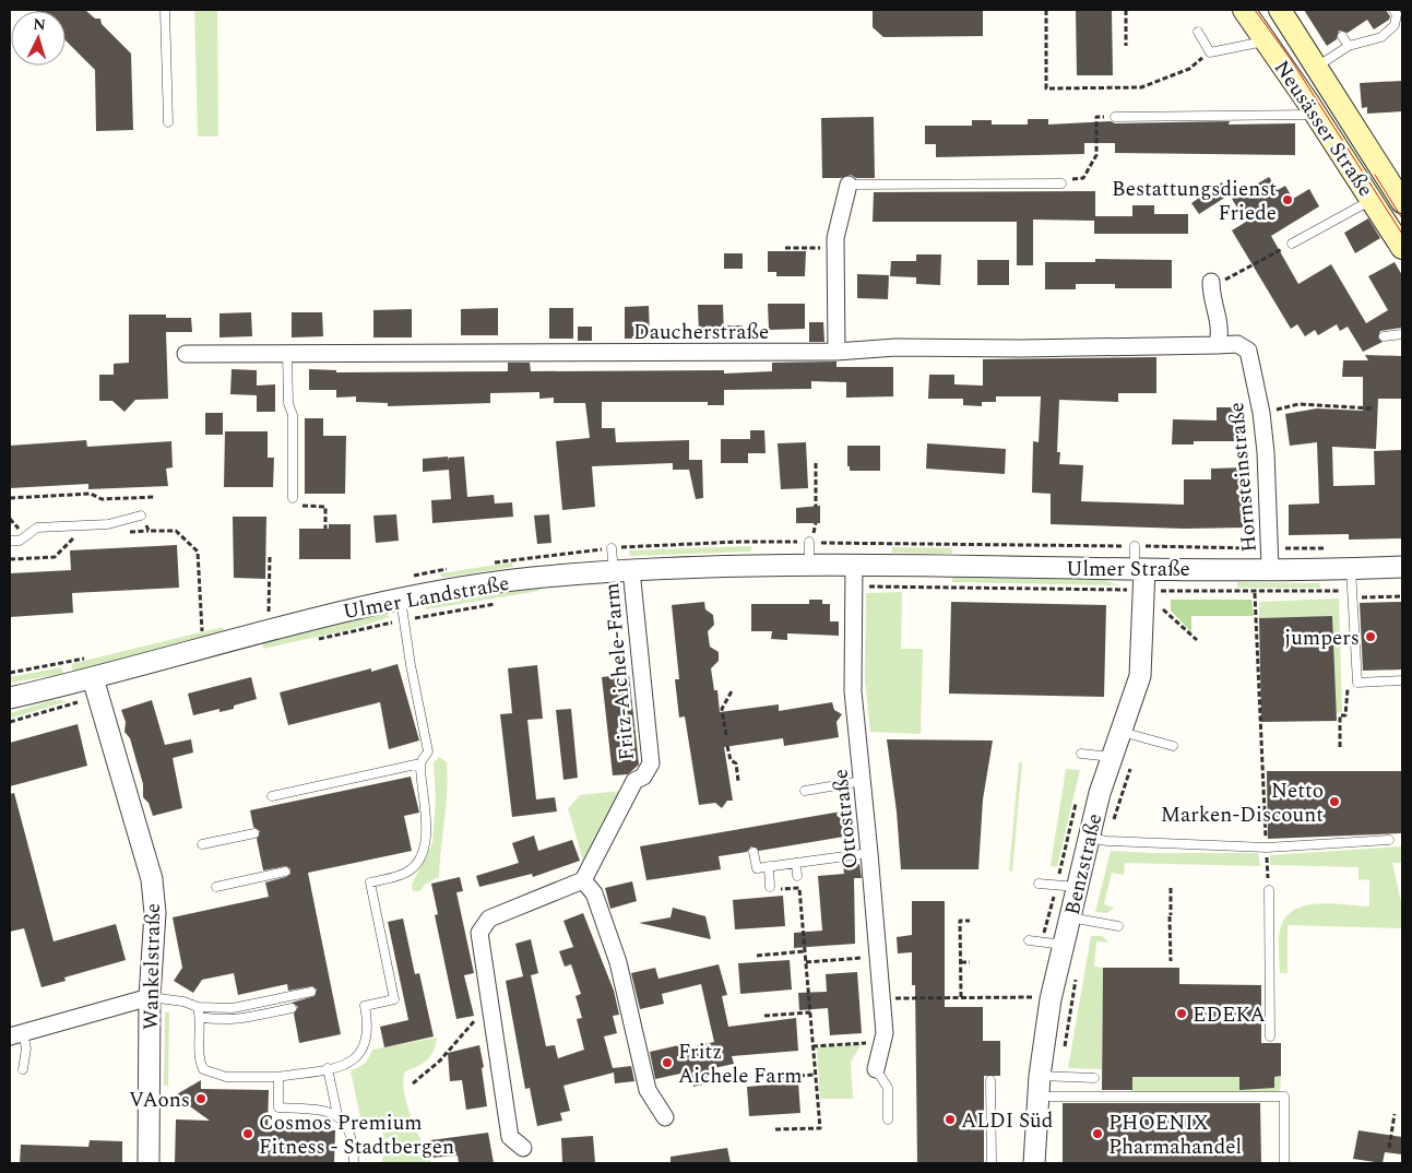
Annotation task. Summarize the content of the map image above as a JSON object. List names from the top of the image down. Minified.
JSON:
{"streets":{"main road":["Neusässer Straße"],"street":["Daucherstraße","Hornsteinstraße","Ulmer Straße","Ulmer Landstraße","Fritz-Aichele-Farm","Ottostraße","Benzstraße","Wankelstraße"]},"crossings":[["Daucherstraße","Hornsteinstraße"],["Hornsteinstraße","Ulmer Straße"],["Ulmer Straße","Ulmer Landstraße"],["Ulmer Straße","Ottostraße"],["Ulmer Straße","Benzstraße"],["Ulmer Landstraße","Fritz-Aichele-Farm"],["Ulmer Landstraße","Ottostraße"],["Ulmer Landstraße","Wankelstraße"]],"places":["Bestattungsdienst Friede","jumpers","Netto Marken-Discount","EDEKA","Fritz Aichele Farm","VAons","ALDI Süd","Cosmos Premium Fitness - Stadtbergen","PHOENIX Pharmahandel"],"north":"top"}
